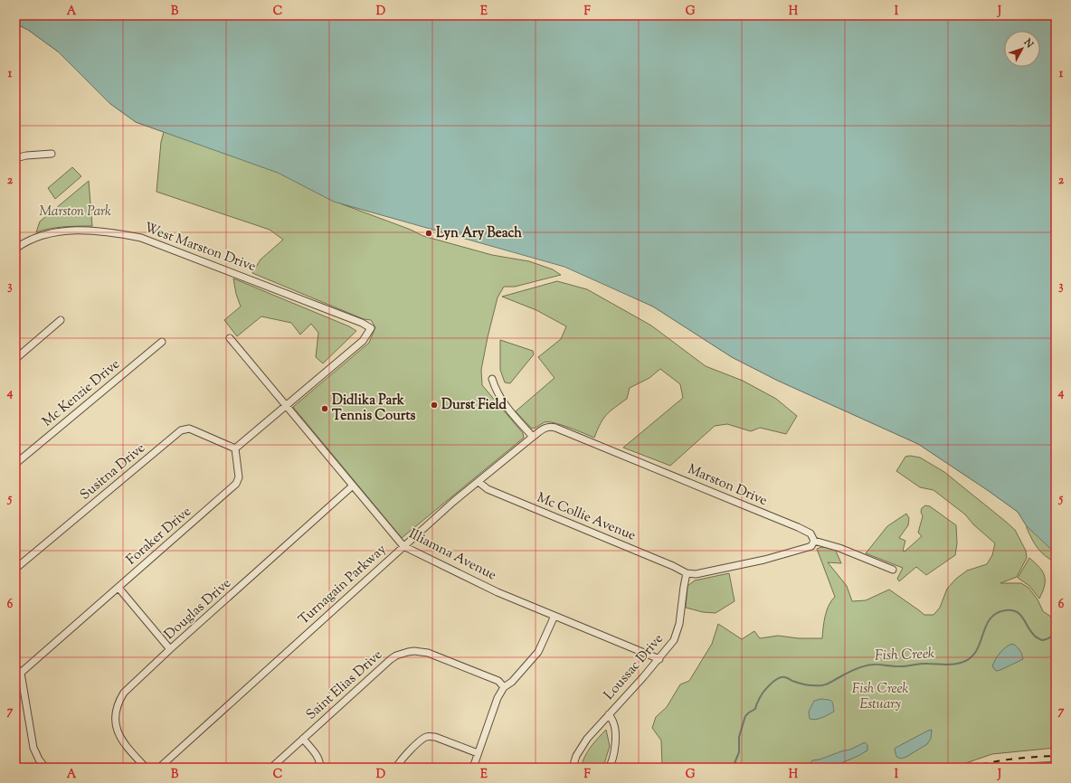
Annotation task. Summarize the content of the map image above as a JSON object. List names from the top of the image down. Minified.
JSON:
{"streets":{"street":["West Marston Drive","Mc Kenzie Drive","Susitna Drive","Marston Drive","Mc Collie Avenue","Foraker Drive","Illiamna Avenue","Turnagain Parkway","Douglas Drive","Loussac Drive","Saint Elias Drive"]},"crossings":[["West Marston Drive","Illiamna Avenue"],["Susitna Drive","Foraker Drive"],["Marston Drive","Turnagain Parkway"],["Mc Collie Avenue","Turnagain Parkway"],["Mc Collie Avenue","Loussac Drive"],["Illiamna Avenue","Turnagain Parkway"],["Illiamna Avenue","Douglas Drive"],["Illiamna Avenue","Loussac Drive"]],"water":["Fish Creek"],"parks":["Marston Park","Fish Creek Estuary"],"places":["Lyn Ary Beach","Durst Field","Didlika Park Tennis Courts"],"north":"top right","grid":{"columns":["A","B","C","D","E","F","G","H","I","J"],"rows":["1","2","3","4","5","6","7"]}}
